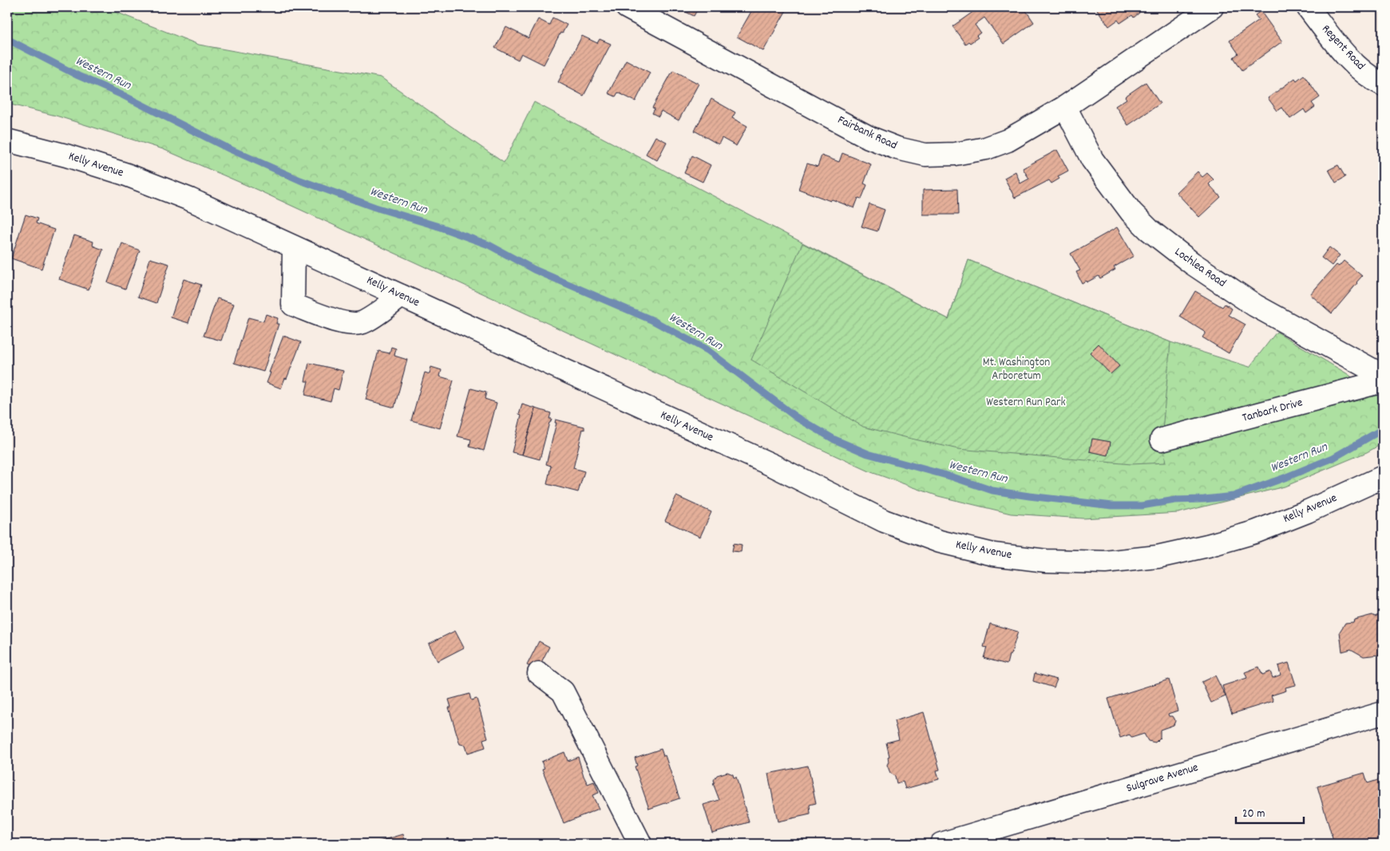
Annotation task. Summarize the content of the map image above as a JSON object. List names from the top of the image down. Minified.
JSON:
{"streets":{"street":["Regent Road","Fairbank Road","Kelly Avenue","Lochlea Road","Tanbark Drive","Sulgrave Avenue"]},"crossings":[["Fairbank Road","Lochlea Road"]],"water":["Western Run"],"parks":["Mt. Washington Arboretum","Western Run Park"],"scale_bar":"20 m"}
